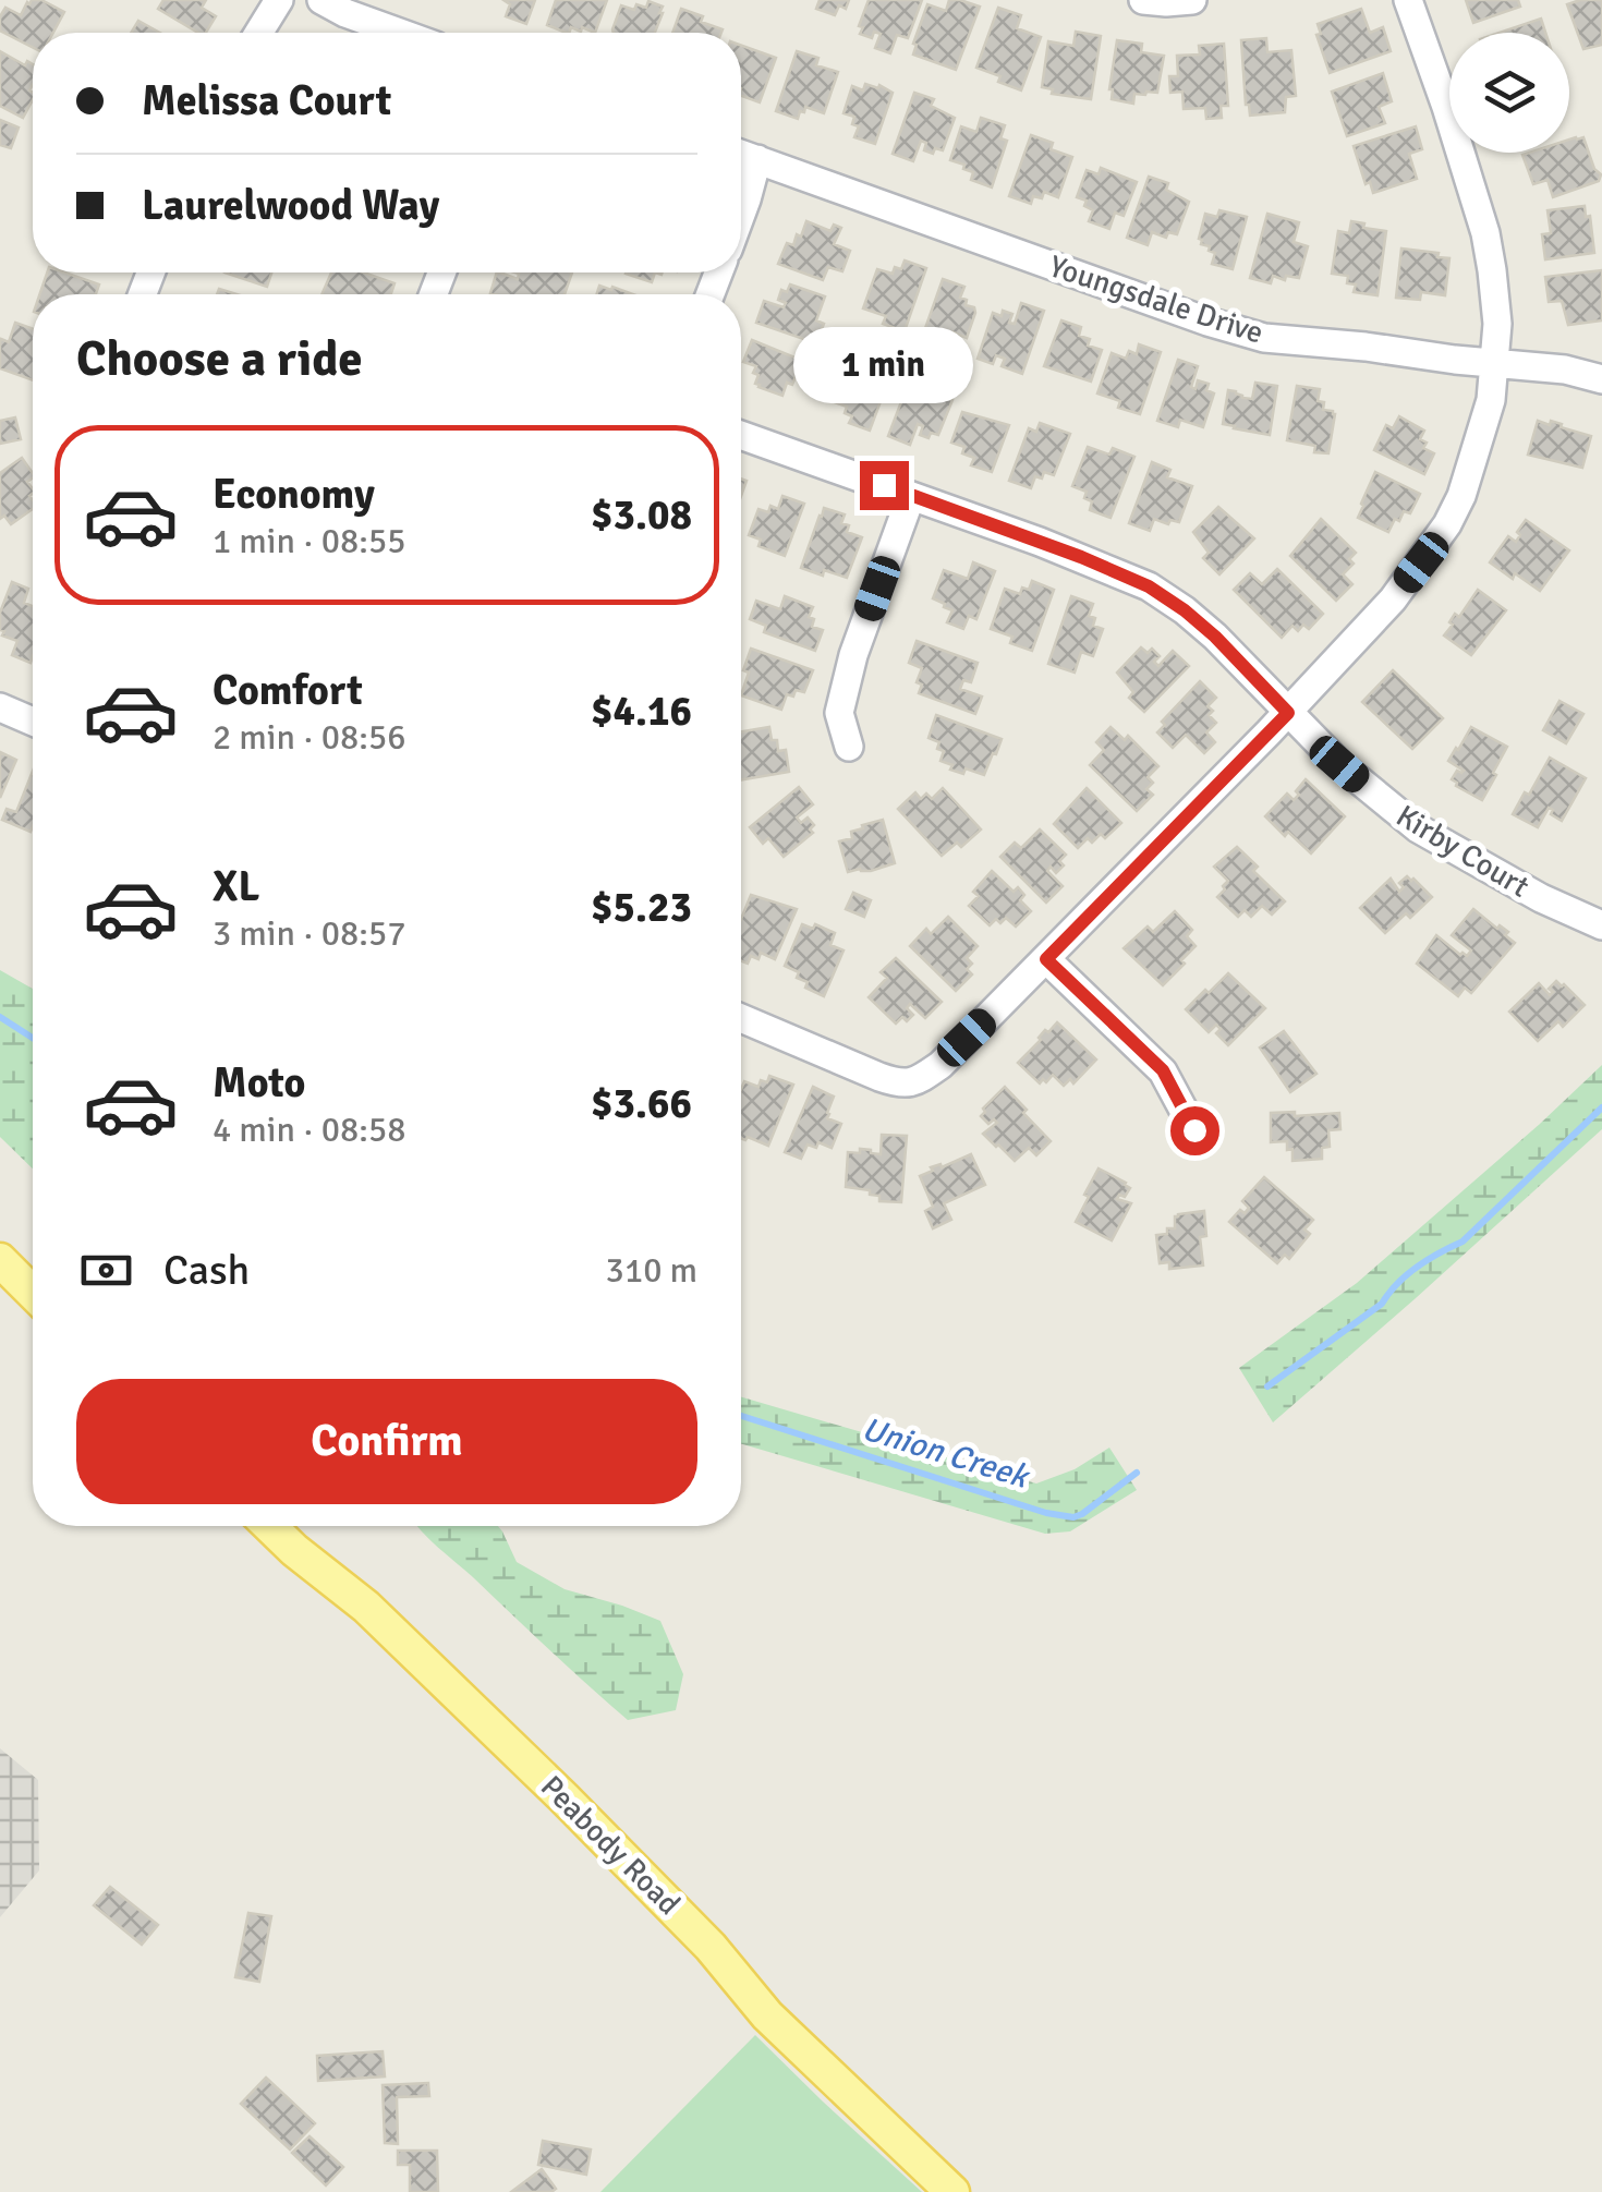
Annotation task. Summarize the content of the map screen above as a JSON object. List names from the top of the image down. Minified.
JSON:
{"streets":{"main road":["Peabody Road"],"street":["Youngsdale Drive","Kirby Court"]},"water":["Union Creek"],"page":{"banner":["Melissa Court","Laurelwood Way"],"heading":"Choose a ride","bubble":"1 min","list":[{"name":"Economy","note":"1 min · 08:55","value":"$3.08"},{"name":"Comfort","note":"2 min · 08:56","value":"$4.16"},{"name":"XL","note":"3 min · 08:57","value":"$5.23"},{"name":"Moto","note":"4 min · 08:58","value":"$3.66"}],"pay":["Cash","310 m"],"buttons":"Confirm"}}
